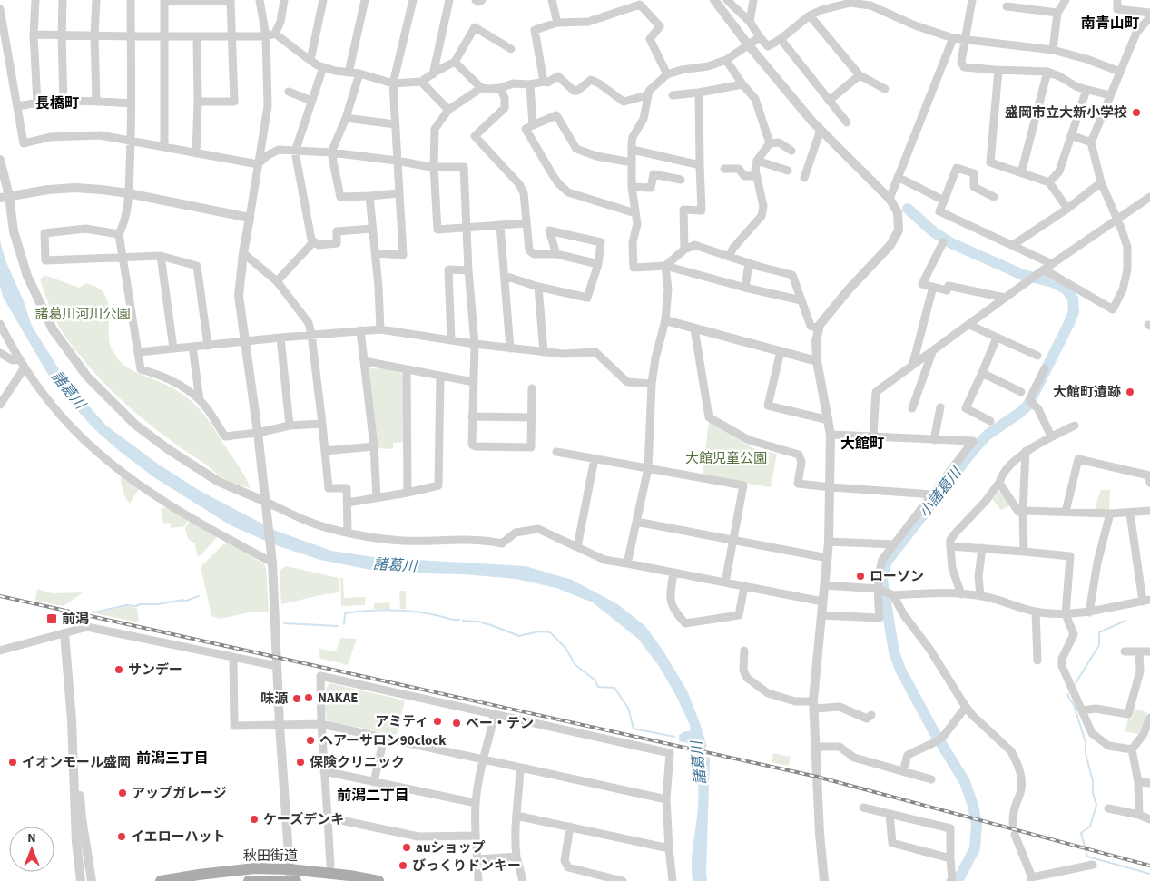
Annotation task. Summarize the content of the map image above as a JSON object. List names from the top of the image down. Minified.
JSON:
{"streets":{"main road":["秋田街道"]},"districts":["南青山町","長橋町","大館町","前潟三丁目","前潟二丁目"],"water":["諸葛川","小諸葛川"],"parks":["諸葛川河川公園","大館児童公園"],"places":{"other":["盛岡市立大新小学校","大館町遺跡","ローソン","サンデー","NAKAE","味源","アミティ","ベー・テン","ヘアーサロン90clock","イオンモール盛岡","保険クリニック","アップガレージ","ケーズデンキ","イエローハット","auショップ","びっくりドンキー"],"transit":["前潟"]},"north":"top"}
